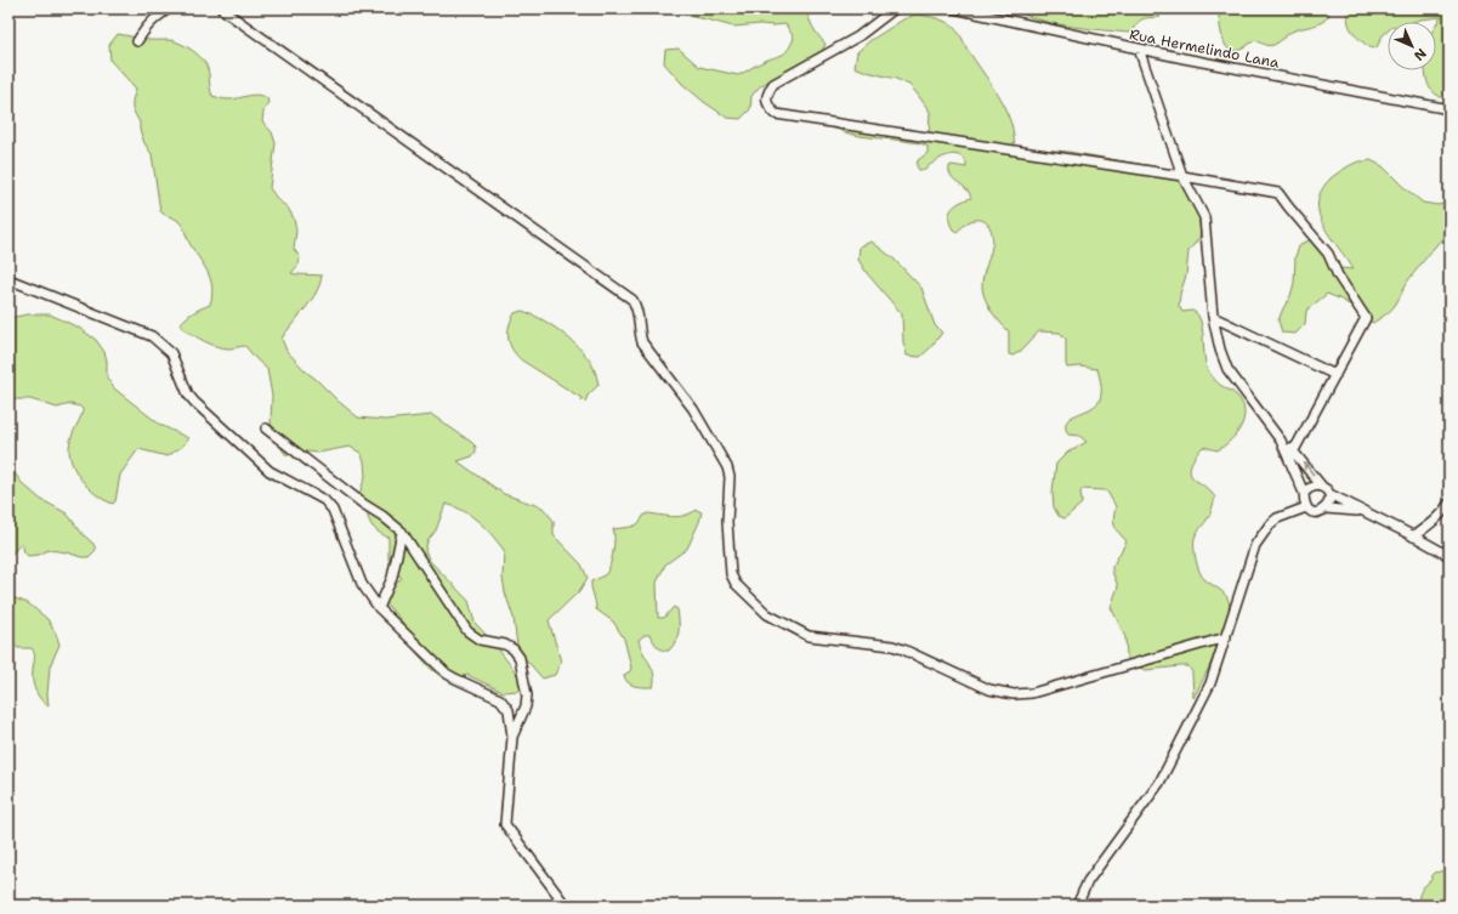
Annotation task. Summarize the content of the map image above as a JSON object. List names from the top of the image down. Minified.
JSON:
{"streets":{"street":["Rua Hermelindo Lana"]},"north":"bottom right"}
